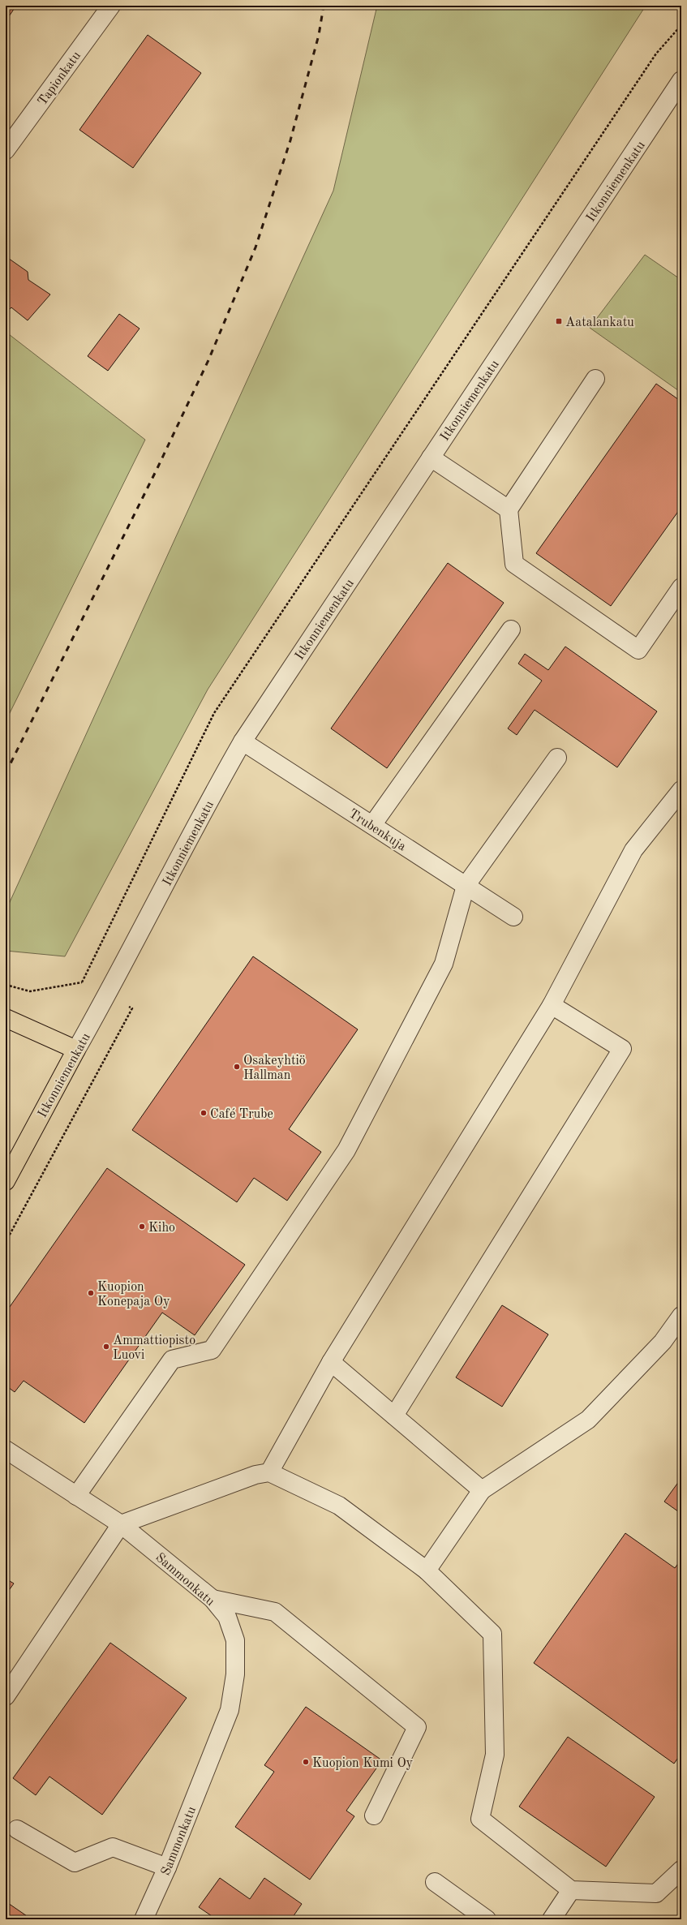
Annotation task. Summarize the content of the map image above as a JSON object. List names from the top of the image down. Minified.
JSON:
{"streets":{"main road":["Itkonniemenkatu"],"street":["Tapionkatu","Trubenkuja","Sammonkatu"]},"crossings":[["Itkonniemenkatu","Trubenkuja"]],"places":{"transit":["Aatalankatu"],"other":["Osakeyhtiö Hallman","Café Trube","Kiho","Kuopion Konepaja Oy","Ammattiopisto Luovi","Kuopion Kumi Oy"]}}
